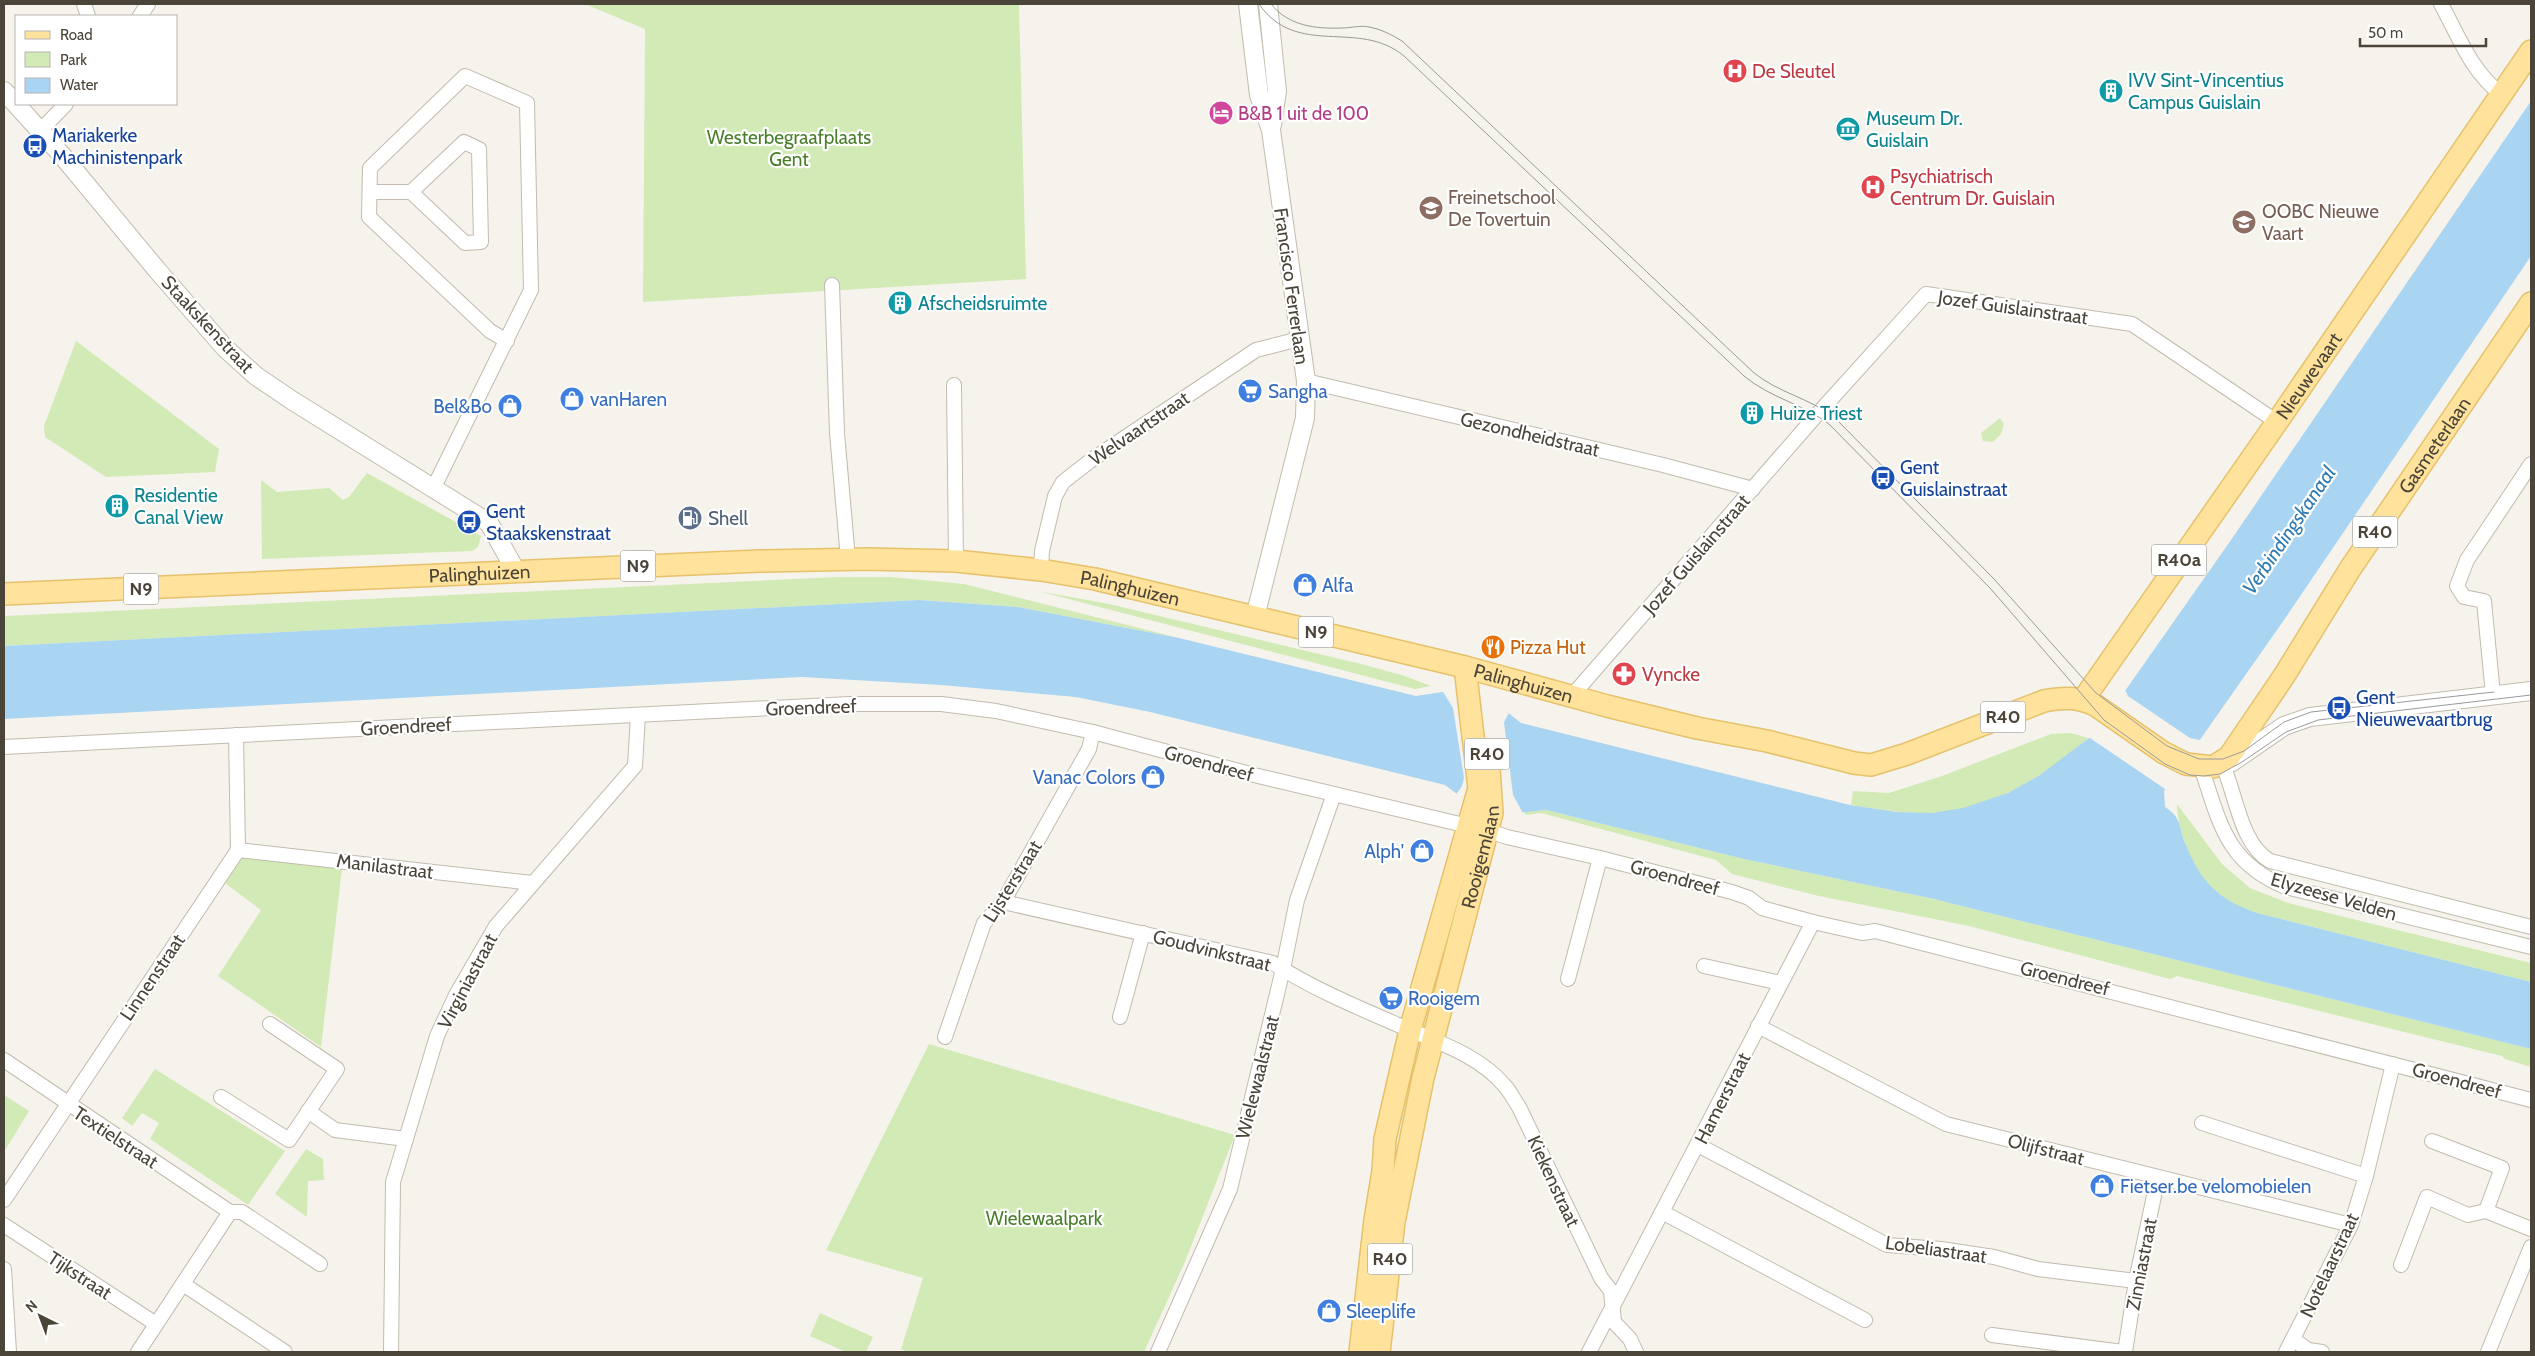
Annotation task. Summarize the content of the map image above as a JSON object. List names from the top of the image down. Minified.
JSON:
{"streets":{"main road":["Nieuwevaart","Gasmeterlaan","R40","R40a","N9","Palinghuizen","Rooigemlaan"],"street":["Francisco Ferrerlaan","Jozef Guislainstraat","Staakskenstraat","Welvaartstraat","Gezondheidstraat","Groendreef","Manilastraat","Lijsterstraat","Elyzeese Velden","Goudvinkstraat","Linnenstraat","Virginiastraat","Wielewaalstraat","Hamerstraat","Textielstraat","Olijfstraat","Kiekenstraat","Lobeliastraat","Zinniastraat","Notelaarstraat","Tijkstraat"]},"crossings":[["Francisco Ferrerlaan","Welvaartstraat"],["Francisco Ferrerlaan","Gezondheidstraat"],["Francisco Ferrerlaan","Palinghuizen"],["Jozef Guislainstraat","Nieuwevaart"],["Jozef Guislainstraat","Gezondheidstraat"],["Jozef Guislainstraat","Palinghuizen"],["Staakskenstraat","Palinghuizen"],["Nieuwevaart","R40"],["Nieuwevaart","Palinghuizen"],["Welvaartstraat","Palinghuizen"],["Gasmeterlaan","Elyzeese Velden"],["R40","Palinghuizen"],["R40","Elyzeese Velden"],["Palinghuizen","Rooigemlaan"],["Groendreef","Rooigemlaan"],["Groendreef","Lijsterstraat"],["Groendreef","Virginiastraat"],["Groendreef","Wielewaalstraat"],["Groendreef","Hamerstraat"],["Groendreef","Notelaarstraat"],["Rooigemlaan","Goudvinkstraat"],["Rooigemlaan","Kiekenstraat"],["Manilastraat","Linnenstraat"],["Manilastraat","Virginiastraat"],["Lijsterstraat","Goudvinkstraat"],["Goudvinkstraat","Wielewaalstraat"],["Linnenstraat","Textielstraat"],["Hamerstraat","Olijfstraat"],["Hamerstraat","Kiekenstraat"],["Hamerstraat","Lobeliastraat"],["Olijfstraat","Zinniastraat"],["Olijfstraat","Notelaarstraat"],["Lobeliastraat","Zinniastraat"]],"water":["Verbindingskanaal"],"parks":["Westerbegraafplaats Gent","Wielewaalpark"],"places":{"hospital":["De Sleutel","Psychiatrisch Centrum Dr. Guislain"],"building":["IVV Sint-Vincentius Campus Guislain","Afscheidsruimte","Huize Triest","Residentie Canal View"],"hotel":["B&B 1 uit de 100"],"museum":["Museum Dr. Guislain"],"bus stop":["Mariakerke Machinistenpark","Gent Guislainstraat","Gent Staakskenstraat","Gent Nieuwevaartbrug"],"school or university":["Freinetschool De Tovertuin","OOBC Nieuwe Vaart"],"supermarket":["Sangha","Rooigem"],"shop":["vanHaren","Bel&Bo","Alfa","Vanac Colors","Alph'","Fietser.be velomobielen","Sleeplife"],"fuel station":["Shell"],"restaurant":["Pizza Hut"],"pharmacy":["Vyncke"]},"legend":["Road","Park","Water"],"scale_bar":"50 m","north":"top left"}
